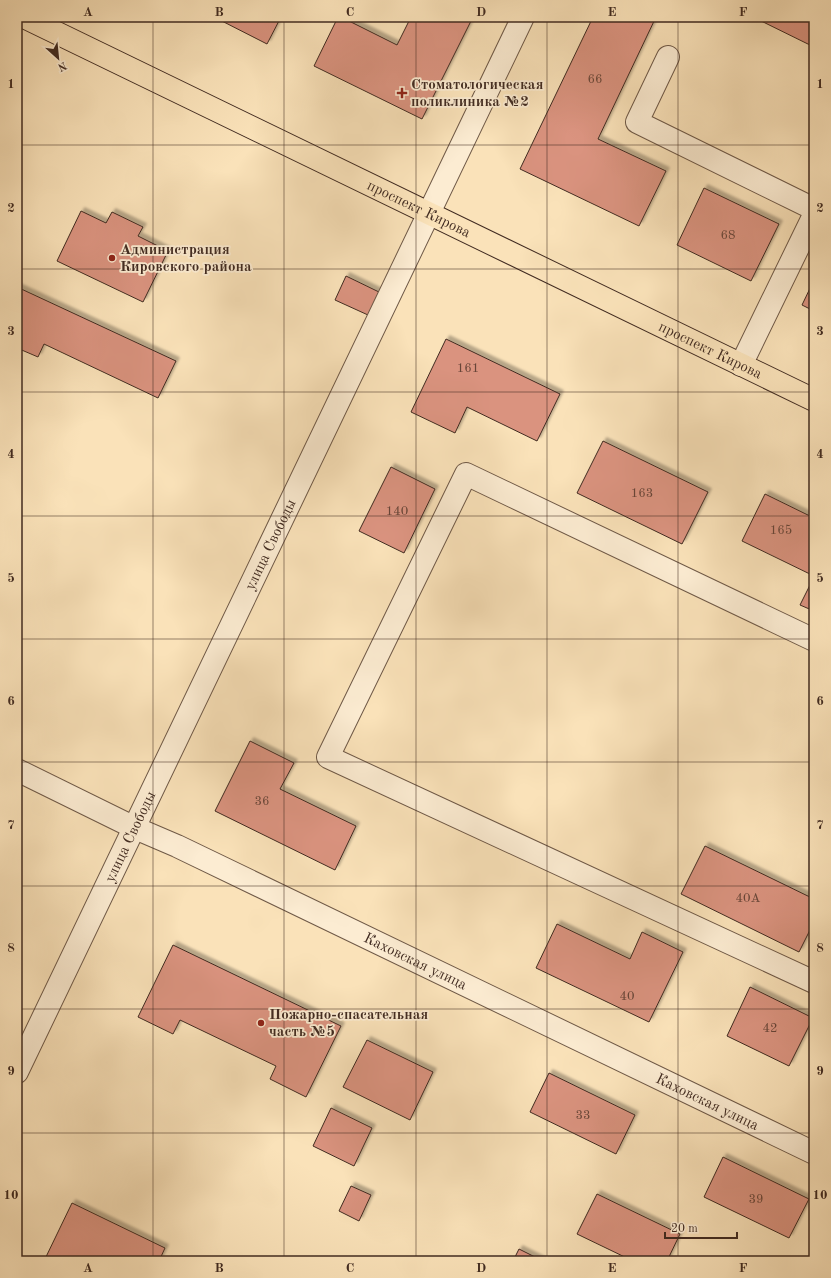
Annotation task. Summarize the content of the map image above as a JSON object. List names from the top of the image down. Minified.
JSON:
{"streets":{"main road":["проспект Кирова"],"street":["улица Свободы","Каховская улица"]},"crossings":[["проспект Кирова","улица Свободы"],["улица Свободы","Каховская улица"]],"places":{"health":["Стоматологическая поликлиника №2"],"other":["Администрация Кировского района","Пожарно-спасательная часть №5"]},"house_numbers":["66","68","161","163","140","165","36","40А","40","42","33","39"],"scale_bar":"20 m","north":"bottom right","grid":{"columns":["A","B","C","D","E","F"],"rows":["1","2","3","4","5","6","7","8","9","10"]}}
